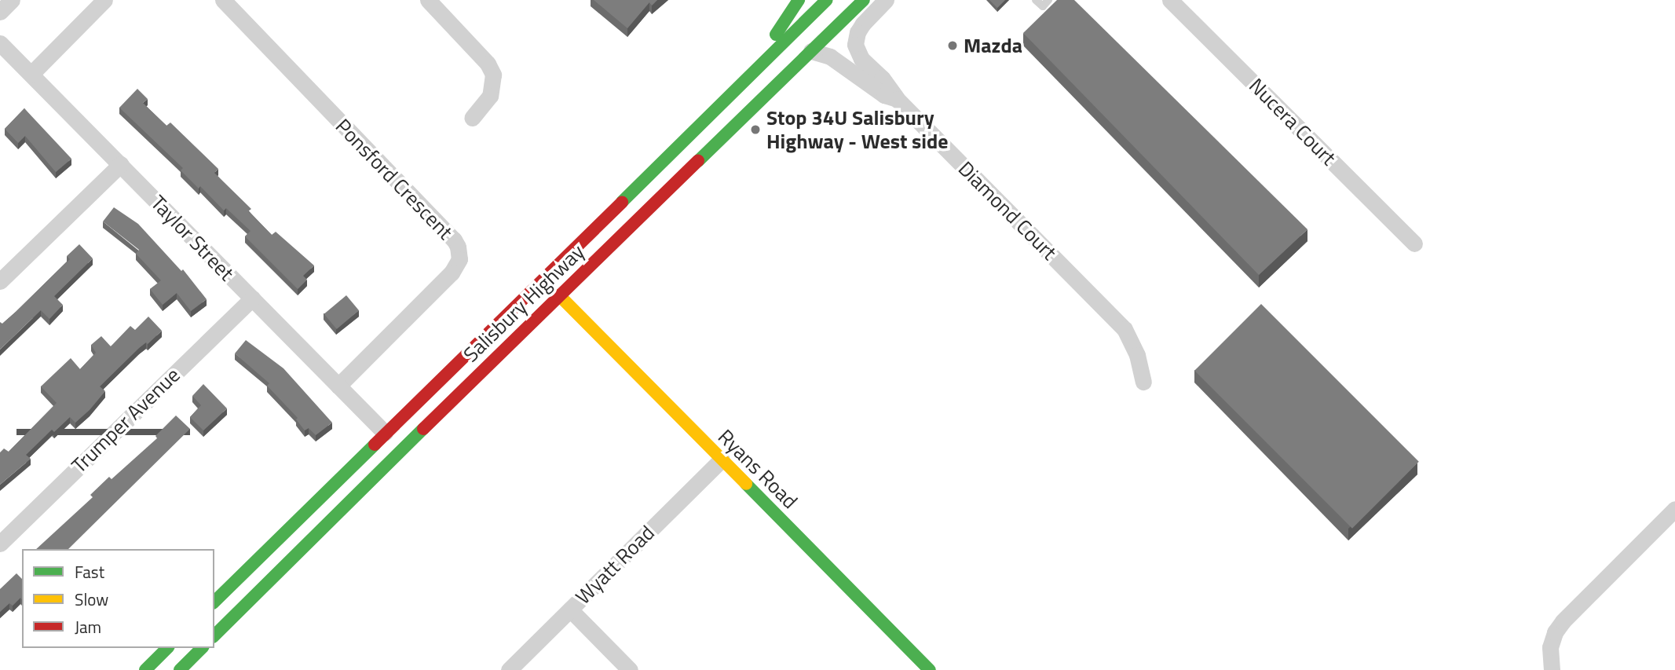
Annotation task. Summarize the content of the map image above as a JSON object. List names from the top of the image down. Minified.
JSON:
{"streets":{"main road":["Salisbury Highway","Ryans Road"],"street":["Nucera Court","Ponsford Crescent","Diamond Court","Taylor Street","Trumper Avenue","Wyatt Road"]},"crossings":[["Ponsford Crescent","Taylor Street"],["Diamond Court","Salisbury Highway"],["Taylor Street","Salisbury Highway"],["Taylor Street","Trumper Avenue"],["Salisbury Highway","Ryans Road"],["Ryans Road","Wyatt Road"]],"places":["Mazda","Stop 34U Salisbury Highway - West side"],"legend":["Fast","Slow","Jam"]}
